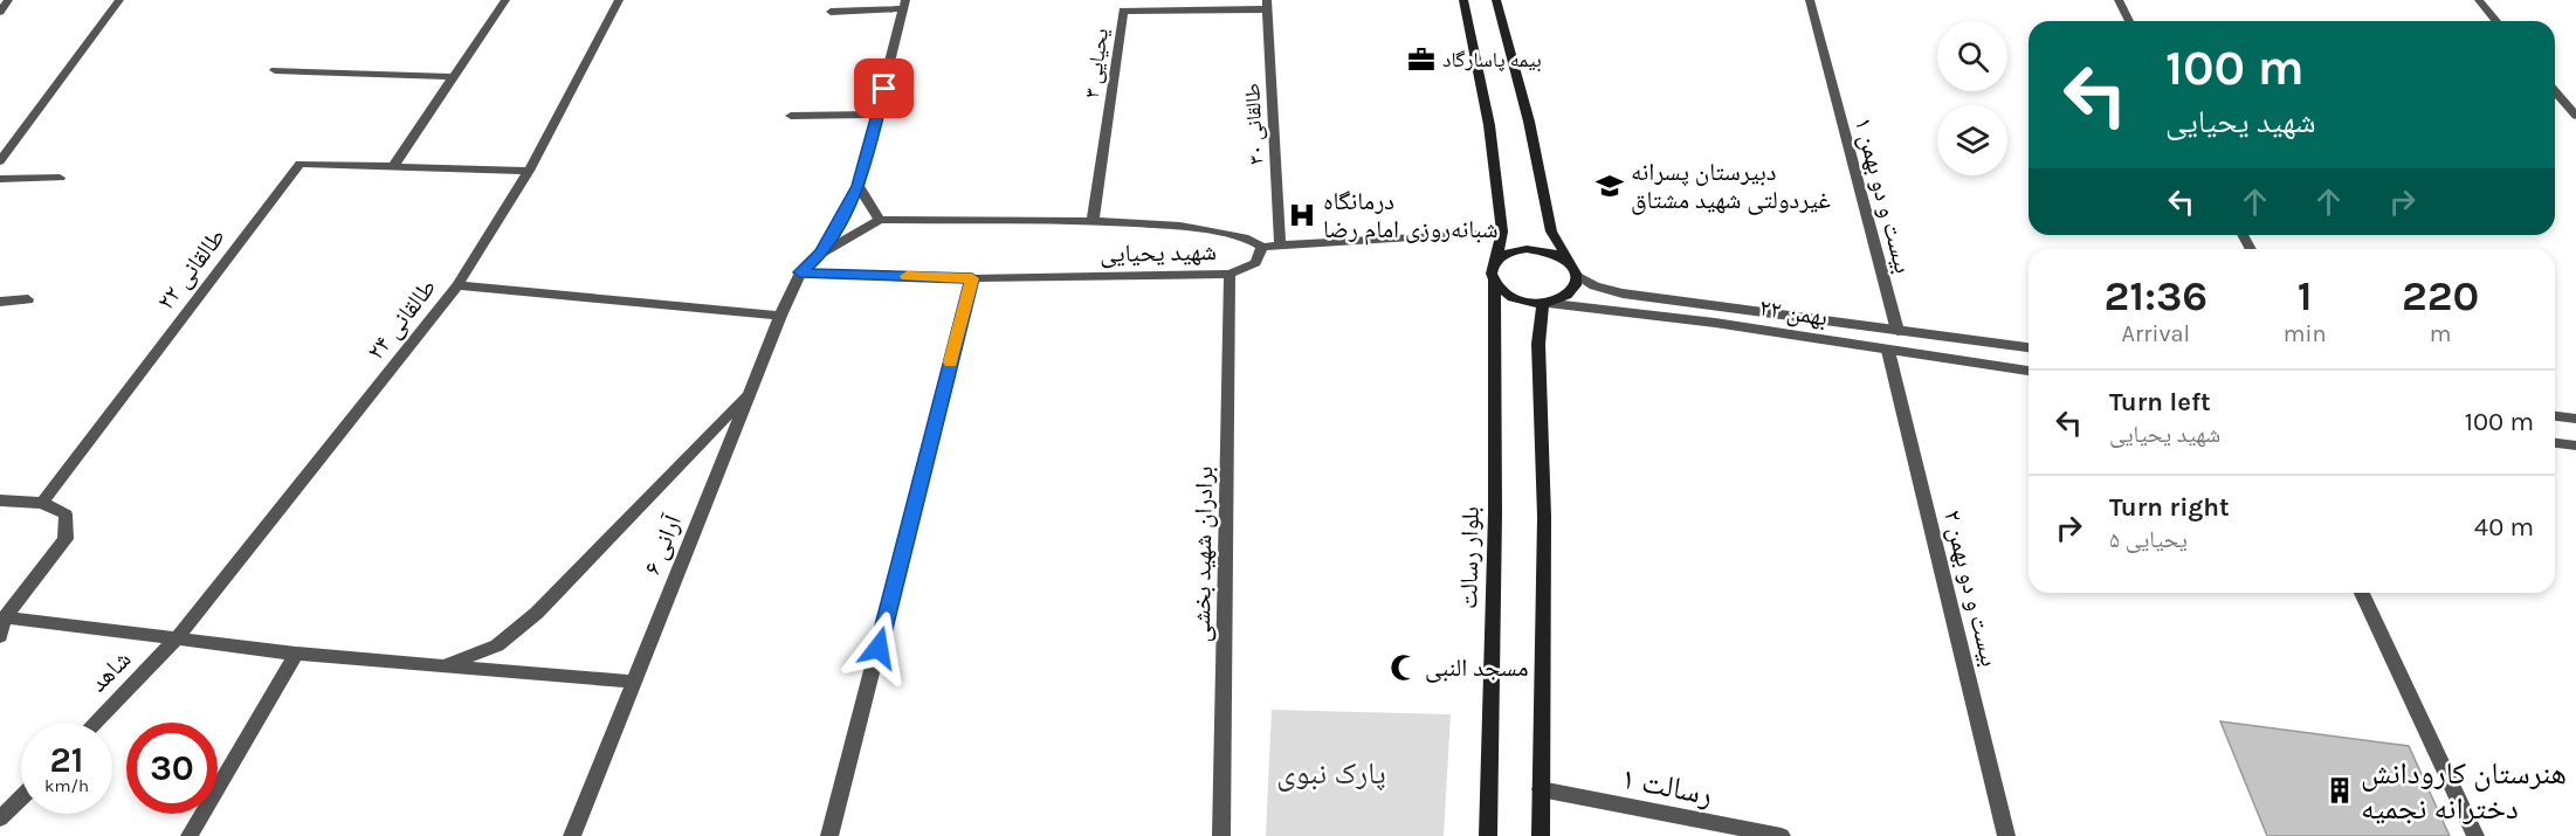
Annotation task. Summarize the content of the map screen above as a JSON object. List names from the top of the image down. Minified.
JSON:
{"streets":{"main road":["بلوار رسالت"],"street":["یحیایی ۳","طالقانی ۳۰","بیست و دو بهمن ۱","شهید یحیایی","طالقانی ۲۲","۲۲ بهمن","طالقانی ۲۴","آرانی ۶","برادران شهید بخشی","بیست و دو بهمن ۲","شاهد","رسالت ۱"]},"crossings":[["یحیایی ۳","طالقانی ۳۰"],["بیست و دو بهمن ۱","۲۲ بهمن"],["شهید یحیایی","آرانی ۶"],["شهید یحیایی","برادران شهید بخشی"],["۲۲ بهمن","بلوار رسالت"],["۲۲ بهمن","بیست و دو بهمن ۲"],["طالقانی ۲۴","شاهد"]],"parks":["پارک نبوی"],"places":{"office":["بیمه پاسارگاد"],"school or university":["دبیرستان پسرانه غیردولتی شهید مشتاق"],"hospital":["درمانگاه شبانه‌روزی امام رضا"],"mosque":["مسجد النبی"],"building":["هنرستان کارودانش دخترانه نجمیه"]},"page":{"turn":["100 m","شهید یحیایی"],"eta":["21:36","Arrival","1","min","220","m"],"list":[{"name":"Turn left","note":"شهید یحیایی","value":"100 m"},{"name":"Turn right","note":"یحیایی ۵","value":"40 m"}],"speed":"21 km/h","limit":"30"}}
